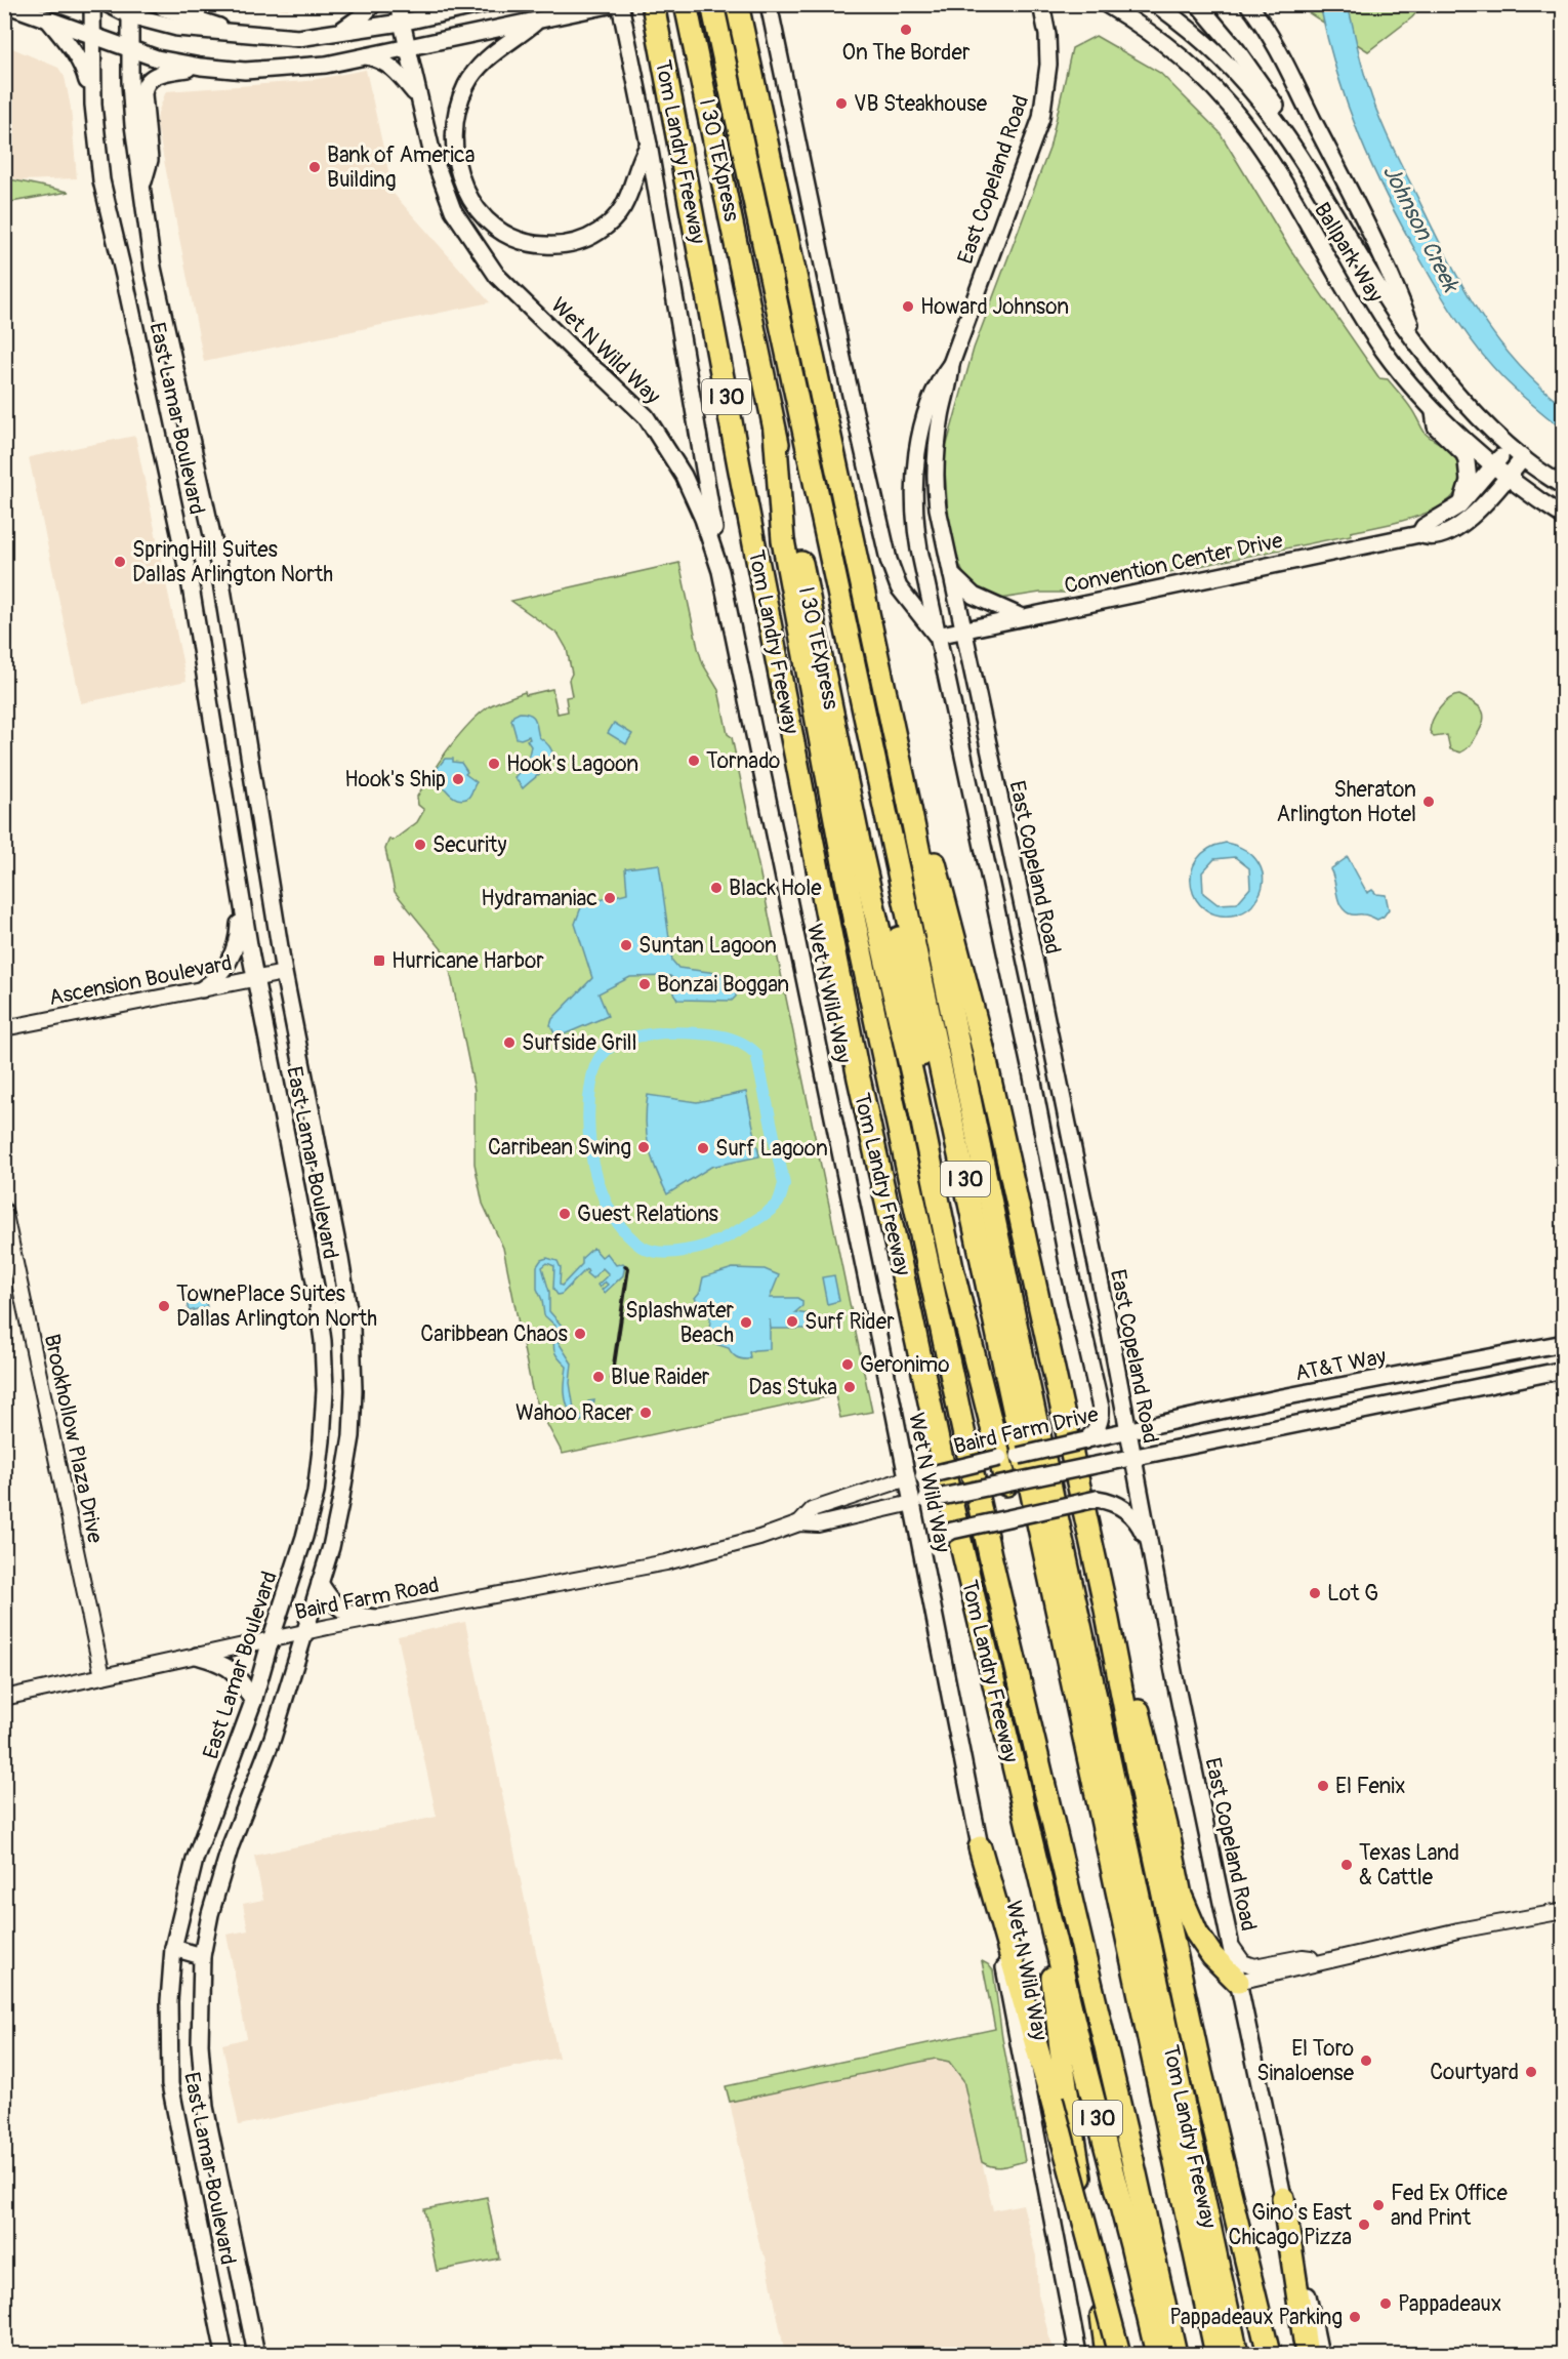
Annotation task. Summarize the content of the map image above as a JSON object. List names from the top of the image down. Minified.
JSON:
{"streets":{"highway":["Tom Landry Freeway","I 30 TEXpress","I 30"],"main road":["East Copeland Road","Ballpark Way","Wet N Wild Way","East Lamar Boulevard","Convention Center Drive","AT&T Way","Baird Farm Drive"],"street":["Ascension Boulevard","Brookhollow Plaza Drive","Baird Farm Road"]},"crossings":[["East Copeland Road","Convention Center Drive"],["East Copeland Road","AT&T Way"],["East Copeland Road","Baird Farm Drive"],["Ballpark Way","Convention Center Drive"],["Wet N Wild Way","Baird Farm Drive"],["East Lamar Boulevard","Ascension Boulevard"],["East Lamar Boulevard","Baird Farm Road"],["AT&T Way","Baird Farm Drive"],["Baird Farm Drive","Baird Farm Road"],["Brookhollow Plaza Drive","Baird Farm Road"]],"water":["Johnson Creek"],"places":{"other":["On The Border","VB Steakhouse","Bank of America Building","Howard Johnson","SpringHill Suites Dallas Arlington North","Tornado","Hook's Lagoon","Hook's Ship","Sheraton Arlington Hotel","Security","Black Hole","Hydramaniac","Suntan Lagoon","Bonzai Boggan","Surfside Grill","Carribean Swing","Surf Lagoon","Guest Relations","TownePlace Suites Dallas Arlington North","Surf Rider","Splashwater Beach","Caribbean Chaos","Geronimo","Blue Raider","Das Stuka","Wahoo Racer","Lot G","El Fenix","Texas Land & Cattle","El Toro Sinaloense","Courtyard","Fed Ex Office and Print","Gino's East Chicago Pizza","Pappadeaux","Pappadeaux Parking"],"transit":["Hurricane Harbor"]}}
